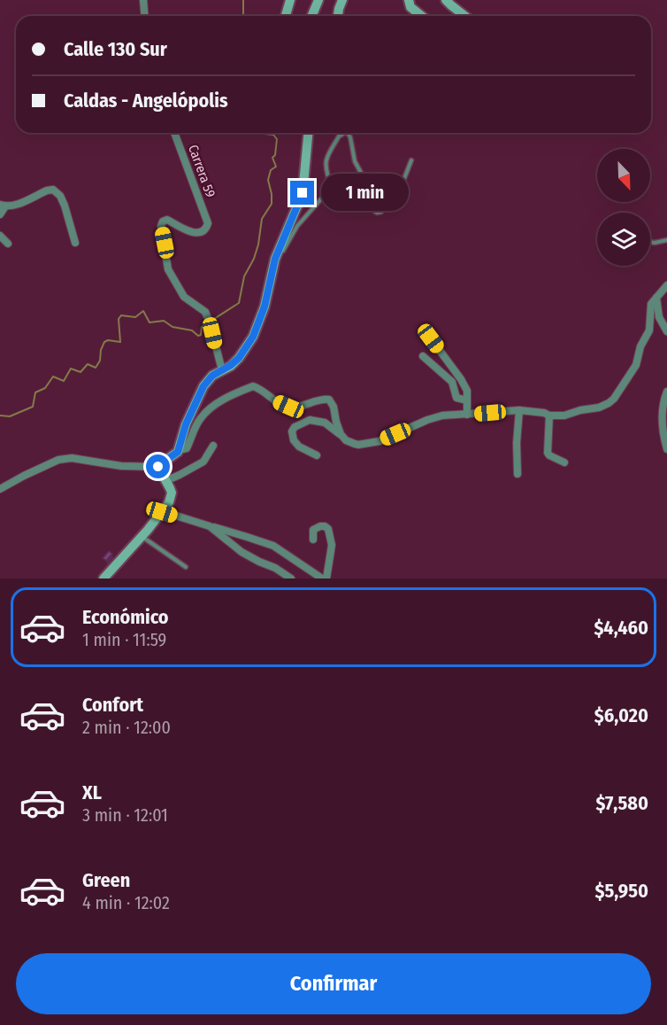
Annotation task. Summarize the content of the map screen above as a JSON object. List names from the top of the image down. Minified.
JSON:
{"streets":{"street":["Carrera 59"]},"north":"bottom right","page":{"banner":["Calle 130 Sur","Caldas - Angelópolis"],"bubble":"1 min","list":[{"name":"Económico","note":"1 min · 11:59","value":"$4,460"},{"name":"Confort","note":"2 min · 12:00","value":"$6,020"},{"name":"XL","note":"3 min · 12:01","value":"$7,580"},{"name":"Green","note":"4 min · 12:02","value":"$5,950"}],"buttons":"Confirmar"}}
